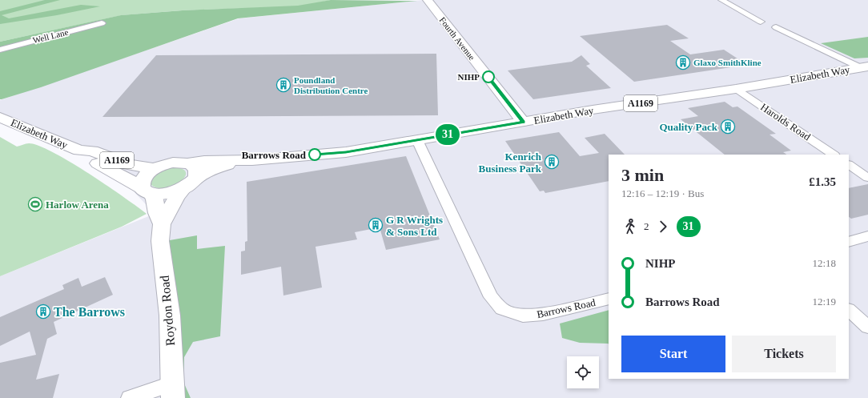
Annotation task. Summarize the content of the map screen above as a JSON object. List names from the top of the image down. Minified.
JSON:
{"streets":{"main road":["Elizabeth Way","A1169"],"street":["Well Lane","Fourth Avenue","Harolds Road","Barrows Road","Roydon Road"]},"crossings":[["Fourth Avenue","Elizabeth Way"],["Elizabeth Way","Harolds Road"],["Elizabeth Way","Barrows Road"],["Elizabeth Way","Roydon Road"]],"places":{"building":["Glaxo SmithKline","Poundland Distribution Centre","Quality Pack","Kenrich Business Park","G R Wrights & Sons Ltd","The Barrows"],"other":["NIHP","Barrows Road"],"sports":["Harlow Arena"]},"lines":["bus line 31"],"page":{"on_map":"31","heading":["3 min","12:16 – 12:19 · Bus","£1.35"],"legs":["2","31"],"list":[{"name":"NIHP","value":"12:18"},{"name":"Barrows Road","value":"12:19"}],"buttons":["Start","Tickets"]}}
